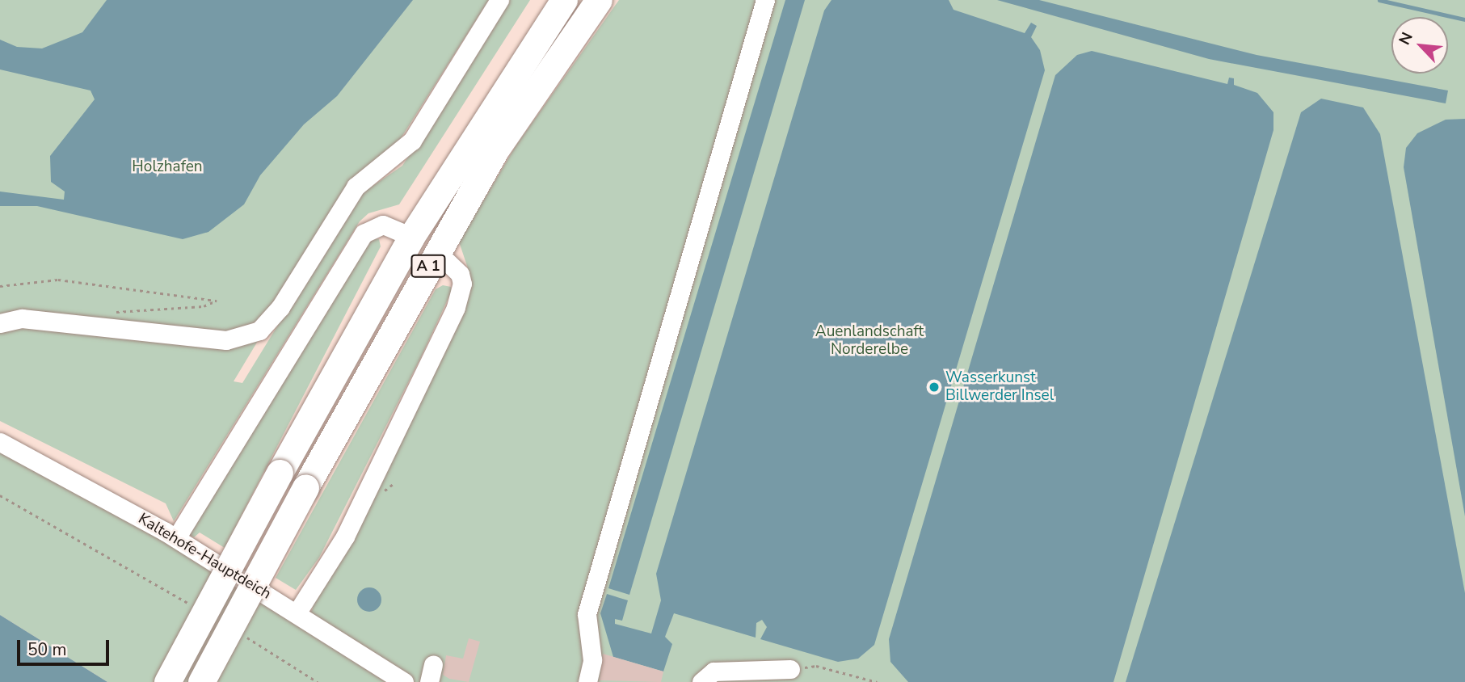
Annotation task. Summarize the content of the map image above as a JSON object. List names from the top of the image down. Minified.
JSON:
{"streets":{"highway":["A 1"],"lane":["Kaltehofe-Hauptdeich"]},"parks":["Holzhafen","Auenlandschaft Norderelbe"],"places":["Wasserkunst Billwerder Insel"],"scale_bar":"50 m","north":"top left"}
